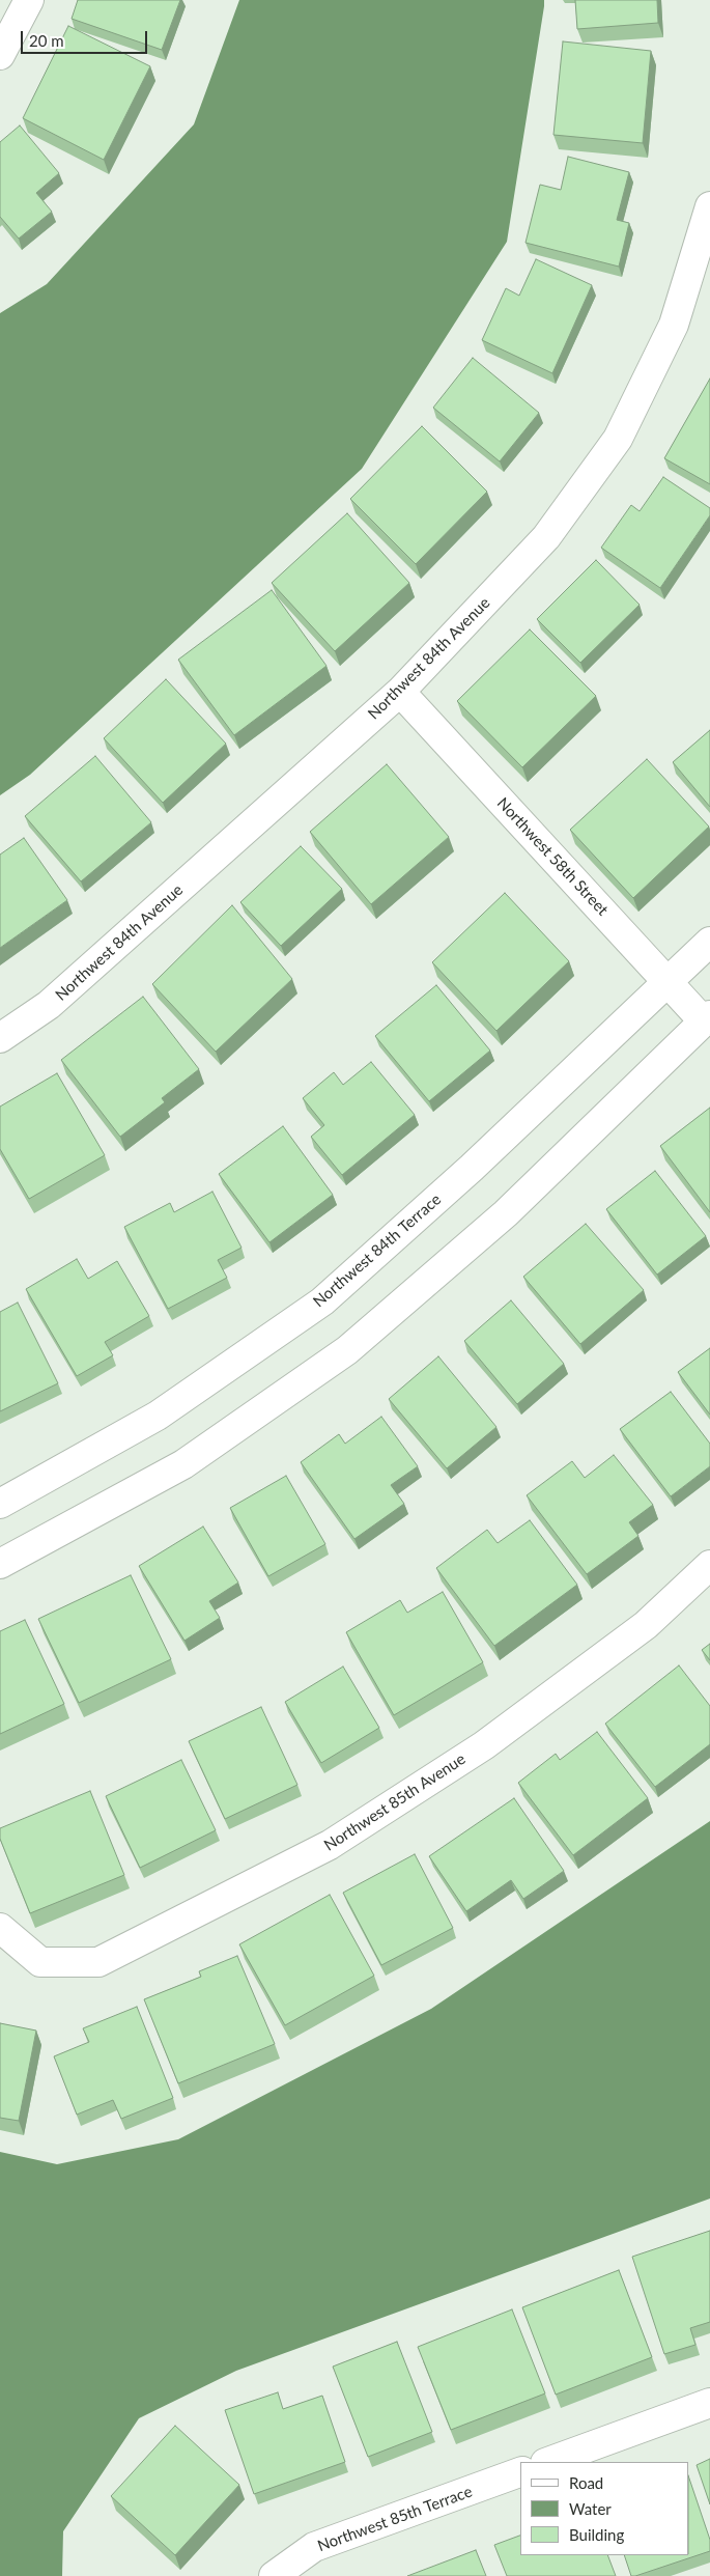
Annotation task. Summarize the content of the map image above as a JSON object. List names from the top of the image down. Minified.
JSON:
{"streets":{"street":["Northwest 84th Avenue","Northwest 58th Street","Northwest 84th Terrace","Northwest 85th Avenue","Northwest 85th Terrace"]},"crossings":[["Northwest 84th Avenue","Northwest 58th Street"],["Northwest 58th Street","Northwest 84th Terrace"]],"legend":["Road","Water","Building"],"scale_bar":"20 m"}
